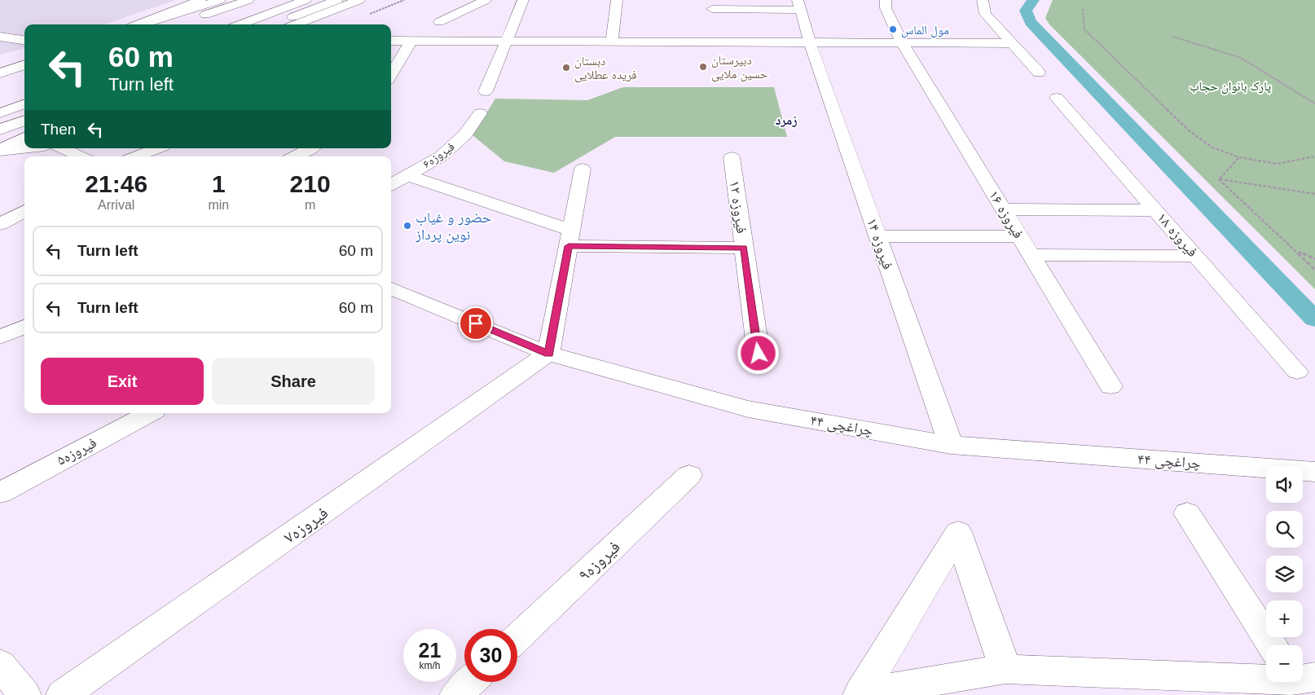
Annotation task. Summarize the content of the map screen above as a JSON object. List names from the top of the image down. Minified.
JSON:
{"streets":{"main road":["فیروزه۶","فیروزه ۱۲","فیروزه ۱۶","فیروزه ۱۸","فیروزه ۱۴","چراغچی ۴۴","فیروزه۵","فیروزه۷","فیروزه۹"]},"crossings":[["فیروزه ۱۴","چراغچی ۴۴"],["چراغچی ۴۴","فیروزه۷"]],"districts":["زمرد"],"parks":["پارک بانوان حجاب"],"places":["مول الماس","دبیرستان حسین ملایی","دبستان فریده عطلایی","حضور و غیاب نوین پرداز"],"page":{"turn":["60 m","Turn left"],"then":"Then","eta":["21:46","Arrival","1","min","210","m"],"list":[{"name":"Turn left","value":"60 m"},{"name":"Turn left","value":"60 m"}],"buttons":["Exit","Share"],"map_buttons":["+","−"],"speed":"21 km/h","limit":"30"}}
